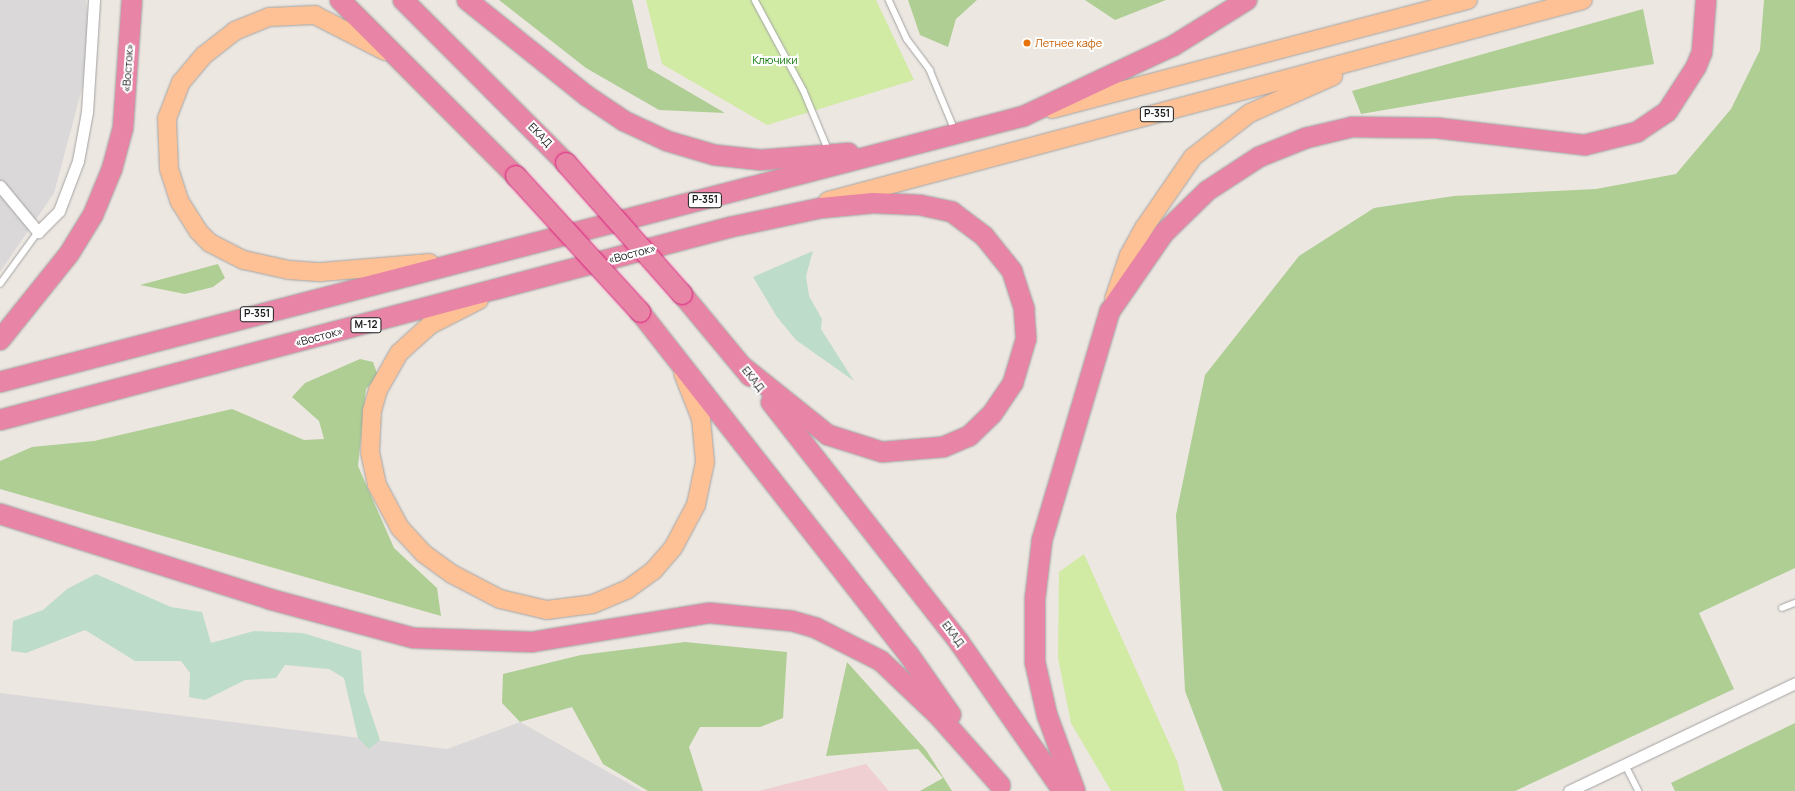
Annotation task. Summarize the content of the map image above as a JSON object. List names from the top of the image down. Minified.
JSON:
{"streets":{"highway":["«Восток»","Р-351","ЕКАД","М-12"]},"crossings":[["«Восток»","Р-351"],["«Восток»","ЕКАД"]],"parks":["Ключики"],"places":["Летнее кафе"]}
